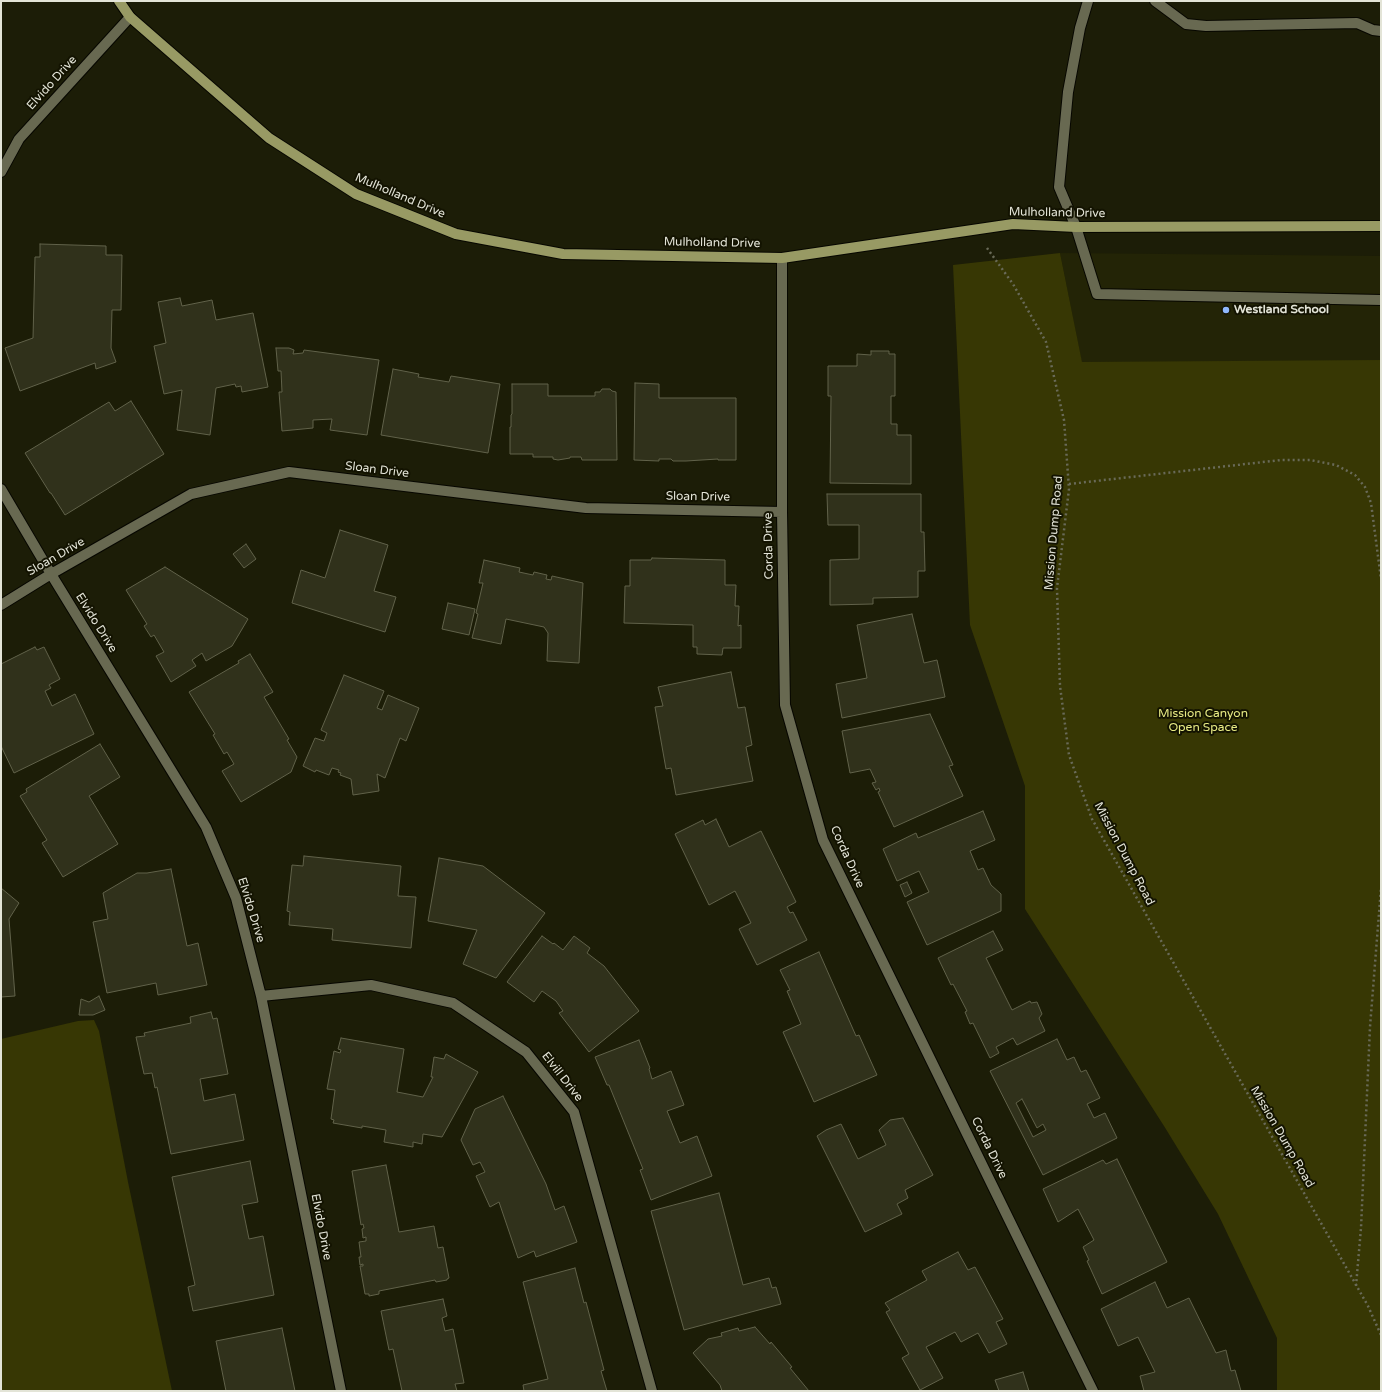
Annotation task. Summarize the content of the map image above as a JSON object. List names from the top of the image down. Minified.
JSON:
{"streets":{"main road":["Mulholland Drive"],"street":["Elvido Drive","Sloan Drive","Corda Drive","Elvill Drive"],"path":["Mission Dump Road"]},"crossings":[["Elvido Drive","Mulholland Drive"],["Elvido Drive","Sloan Drive"],["Elvido Drive","Elvill Drive"],["Mulholland Drive","Mission Dump Road"],["Mulholland Drive","Corda Drive"],["Sloan Drive","Corda Drive"]],"parks":["Mission Canyon Open Space"],"places":["Westland School"]}
